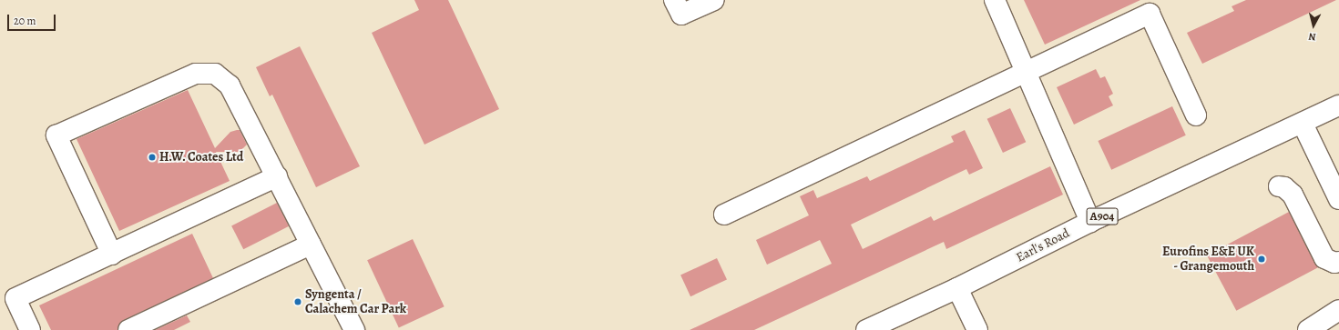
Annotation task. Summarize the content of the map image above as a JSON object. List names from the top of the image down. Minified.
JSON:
{"streets":{"main road":["A904","Earl's Road"]},"places":["H.W. Coates Ltd","Eurofins E&E UK - Grangemouth","Syngenta / Calachem Car Park"],"scale_bar":"20 m","north":"bottom"}
